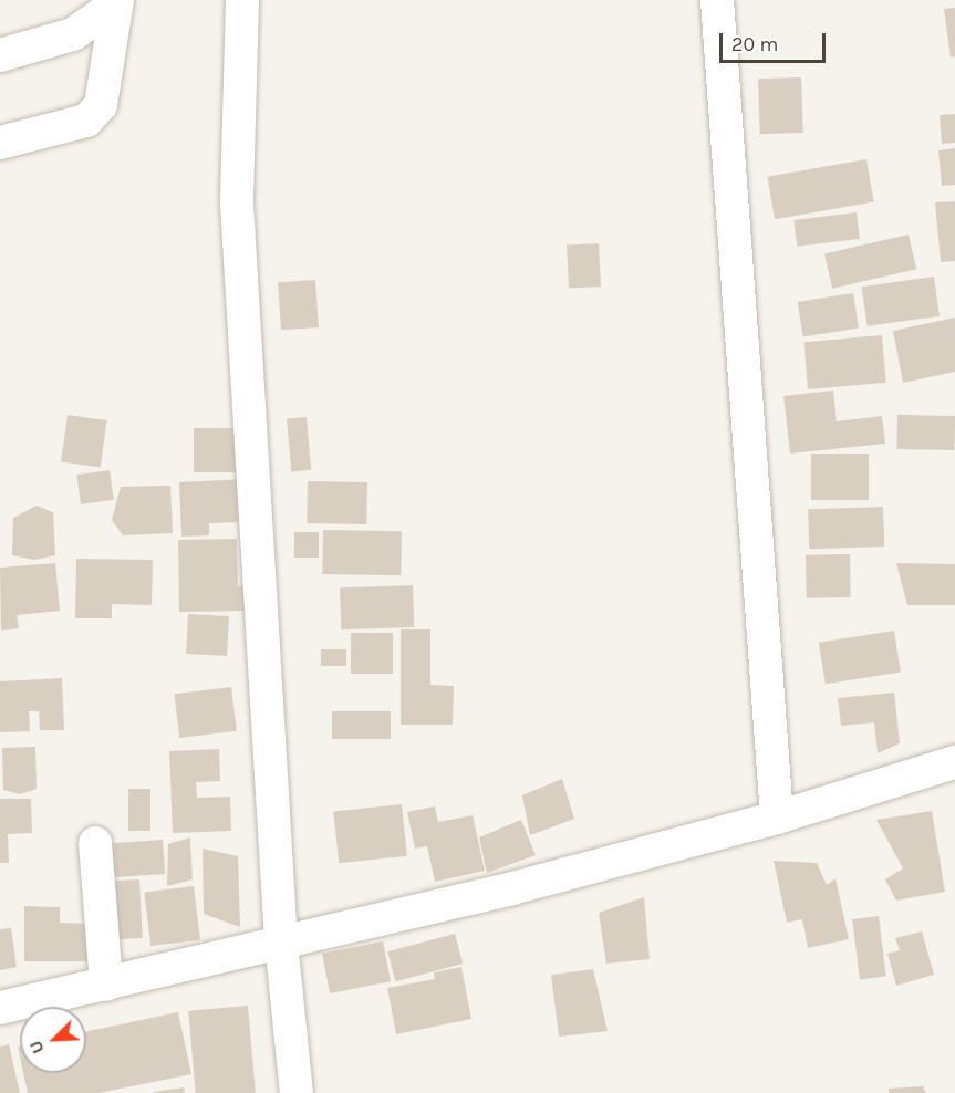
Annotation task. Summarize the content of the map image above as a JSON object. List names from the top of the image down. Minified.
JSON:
{"scale_bar":"20 m","north":"bottom left"}
